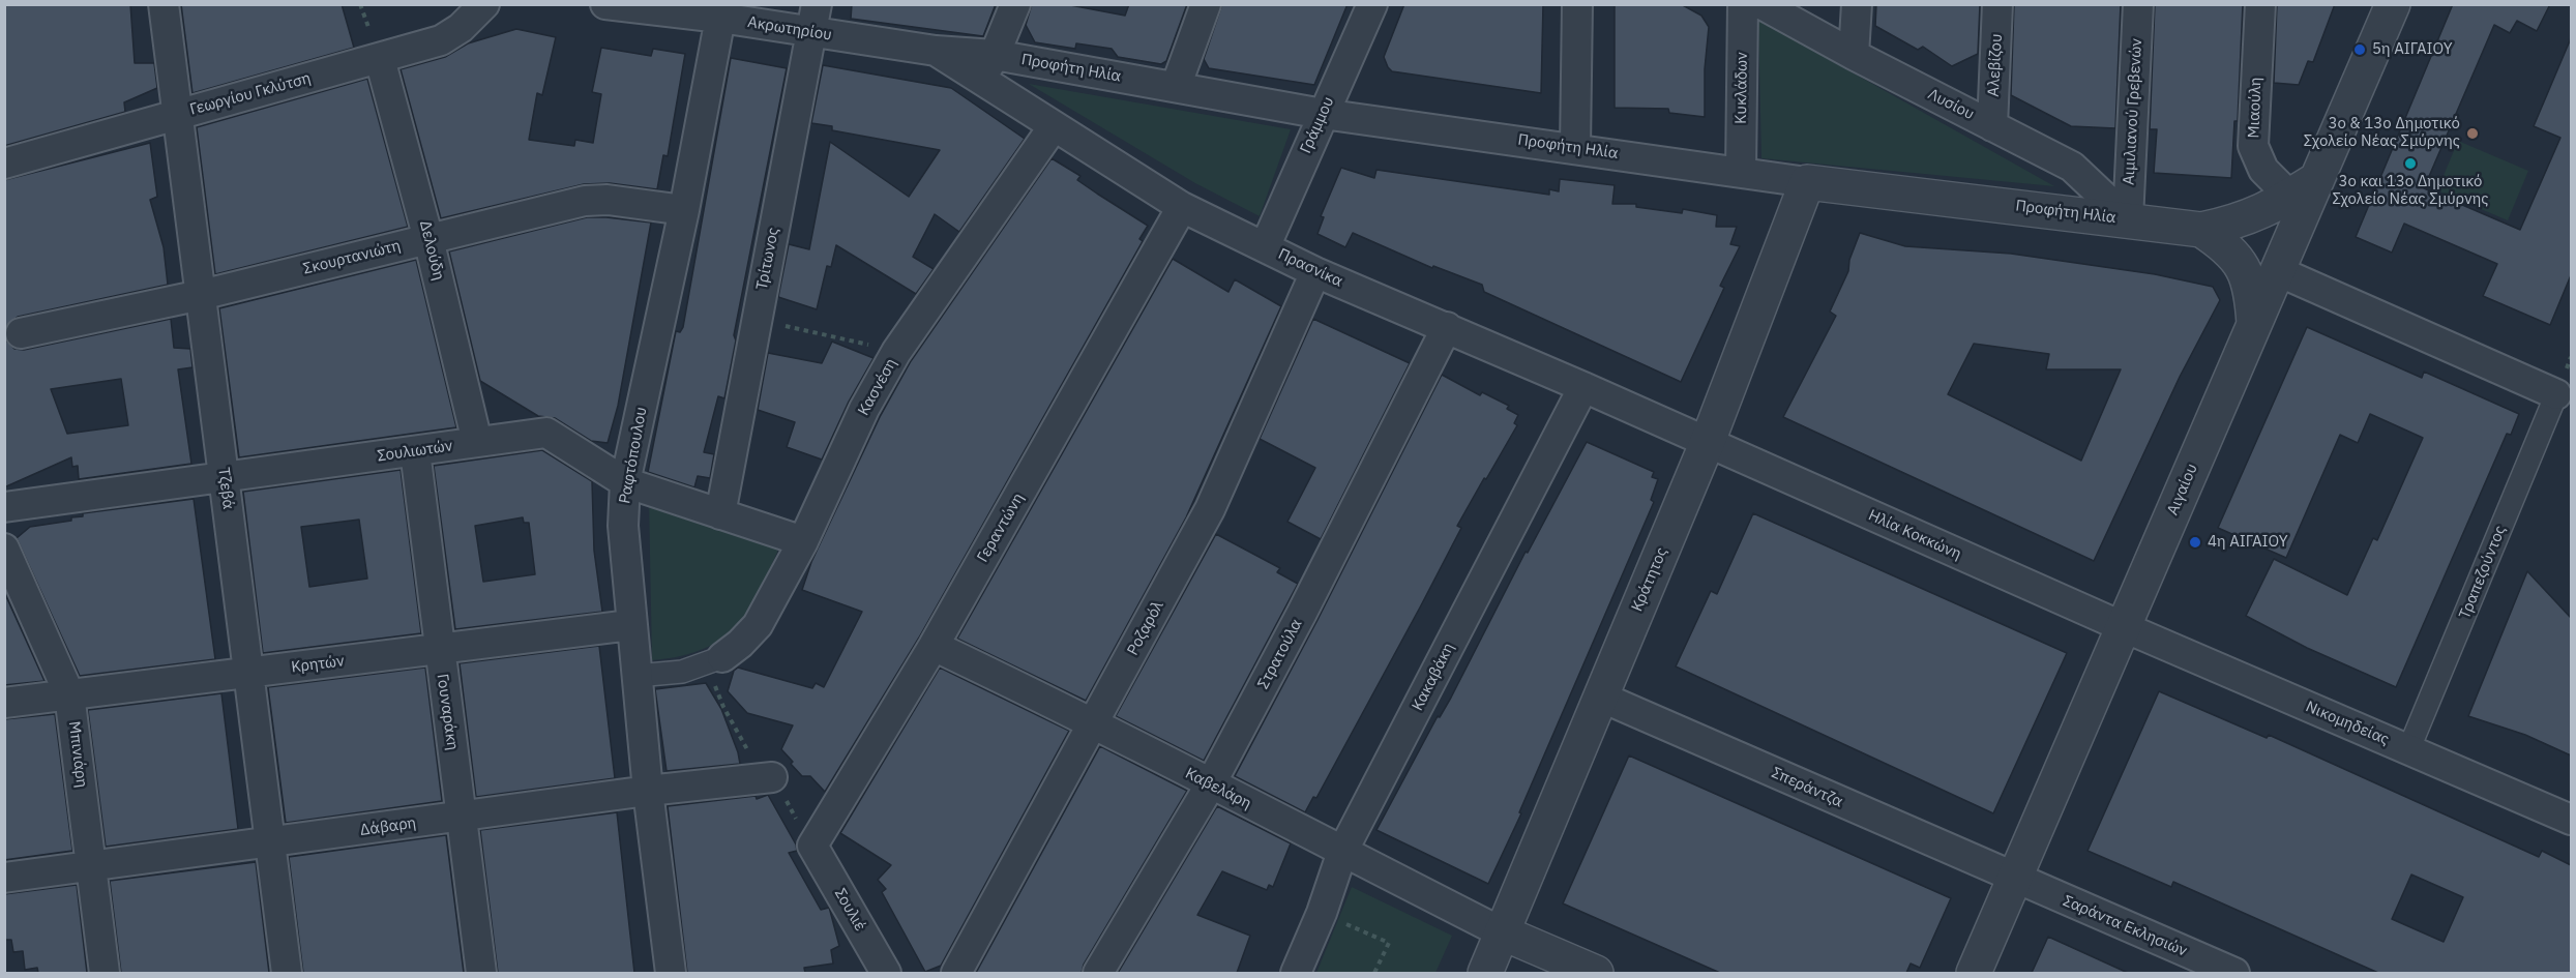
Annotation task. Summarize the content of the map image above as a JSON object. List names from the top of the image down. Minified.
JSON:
{"streets":{"street":["Ακρωτηρίου","Αλεβίζου","Προφήτη Ηλία","Κυκλάδων","Γεωργίου Γκλύτση","Λυσίου","Μιαούλη","Αιμιλιανού Γρεβενών","Γράμμου","Δελούδη","Σκουρτανιώτη","Τρίτωνος","Πρασνίκα","Κασνέση","Σουλιωτών","Ραφτόπουλου","Τζεβά","Αιγαίου","Γεραντώνη","Ηλία Κοκκώνη","Τραπεζούντος","Κράτητος","Ροζαρόλ","Στρατούλα","Κρητών","Κακαβάκη","Γουναράκη","Νικομηδείας","Μπινιάρη","Σπεράντζα","Καβελάρη","Δάβαρη","Σουλιέ","Σαράντα Εκλησιών"]},"crossings":[["Ακρωτηρίου","Τρίτωνος"],["Ακρωτηρίου","Πρασνίκα"],["Ακρωτηρίου","Ραφτόπουλου"],["Αλεβίζου","Λυσίου"],["Προφήτη Ηλία","Κυκλάδων"],["Προφήτη Ηλία","Λυσίου"],["Προφήτη Ηλία","Μιαούλη"],["Προφήτη Ηλία","Αιμιλιανού Γρεβενών"],["Προφήτη Ηλία","Γράμμου"],["Προφήτη Ηλία","Πρασνίκα"],["Προφήτη Ηλία","Αιγαίου"],["Προφήτη Ηλία","Κράτητος"],["Γεωργίου Γκλύτση","Δελούδη"],["Γεωργίου Γκλύτση","Τζεβά"],["Λυσίου","Αιμιλιανού Γρεβενών"],["Μιαούλη","Αιγαίου"],["Γράμμου","Πρασνίκα"],["Δελούδη","Σκουρτανιώτη"],["Δελούδη","Σουλιωτών"],["Σκουρτανιώτη","Ραφτόπουλου"],["Σκουρτανιώτη","Τζεβά"],["Τρίτωνος","Σουλιωτών"],["Πρασνίκα","Κασνέση"],["Πρασνίκα","Γεραντώνη"],["Πρασνίκα","Ηλία Κοκκώνη"],["Πρασνίκα","Κράτητος"],["Πρασνίκα","Ροζαρόλ"],["Πρασνίκα","Στρατούλα"],["Πρασνίκα","Κακαβάκη"],["Κασνέση","Σουλιωτών"],["Σουλιωτών","Ραφτόπουλου"],["Σουλιωτών","Τζεβά"],["Σουλιωτών","Γουναράκη"],["Ραφτόπουλου","Κρητών"],["Ραφτόπουλου","Δάβαρη"],["Τζεβά","Κρητών"],["Τζεβά","Δάβαρη"],["Αιγαίου","Ηλία Κοκκώνη"],["Αιγαίου","Νικομηδείας"],["Αιγαίου","Σπεράντζα"],["Αιγαίου","Σαράντα Εκλησιών"],["Γεραντώνη","Καβελάρη"],["Γεραντώνη","Σουλιέ"],["Ηλία Κοκκώνη","Κράτητος"],["Ηλία Κοκκώνη","Νικομηδείας"],["Τραπεζούντος","Νικομηδείας"],["Κράτητος","Σπεράντζα"],["Κράτητος","Καβελάρη"],["Ροζαρόλ","Καβελάρη"],["Στρατούλα","Καβελάρη"],["Κρητών","Γουναράκη"],["Κρητών","Μπινιάρη"],["Κακαβάκη","Καβελάρη"],["Γουναράκη","Δάβαρη"],["Μπινιάρη","Δάβαρη"],["Σπεράντζα","Σαράντα Εκλησιών"]],"places":["5η ΑΙΓΑΙΟΥ","3ο & 13ο Δημοτικό Σχολείο Νέας Σμύρνης","3ο και 13ο Δημοτικό Σχολείο Νέας Σμύρνης","4η ΑΙΓΑΙΟΥ"]}
